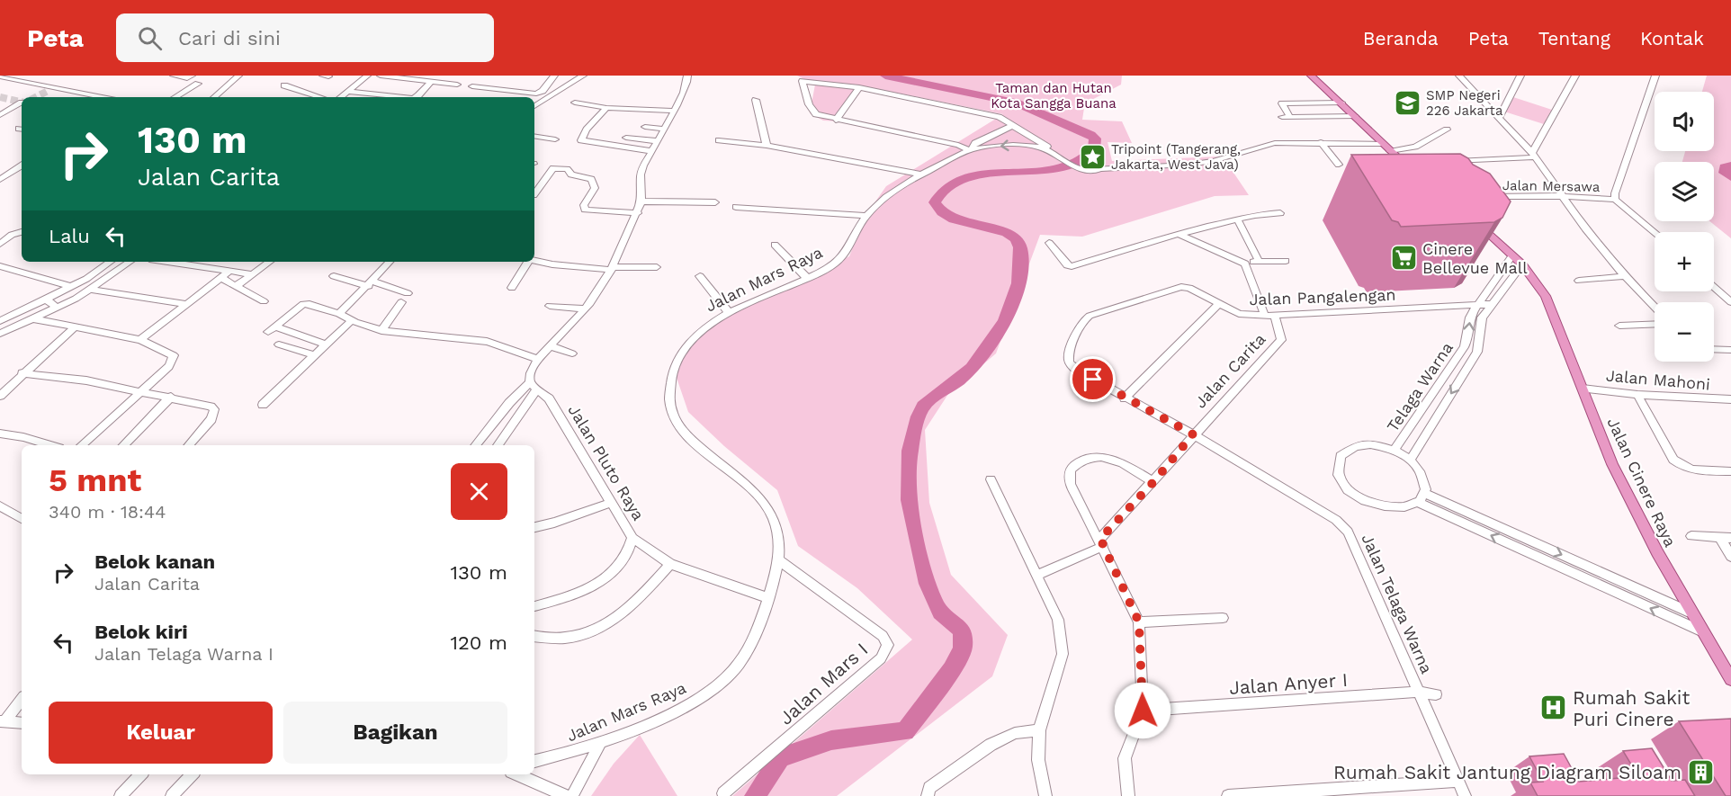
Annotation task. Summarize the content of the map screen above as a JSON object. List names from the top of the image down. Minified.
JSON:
{"streets":{"main road":["Jalan Cinere Raya"],"street":["Jalan Mersawa","Jalan Mars Raya","Jalan Pangalengan","Jalan Carita","Jalan Mahoni","Telaga Warna","Jalan Pluto Raya","Jalan Telaga Warna","Jalan Mars I","Jalan Anyer I"]},"crossings":[["Jalan Mars Raya","Jalan Pluto Raya"],["Jalan Mars Raya","Jalan Mars I"],["Jalan Pangalengan","Jalan Carita"],["Jalan Pangalengan","Telaga Warna"],["Jalan Pangalengan","Jalan Telaga Warna"],["Jalan Carita","Jalan Telaga Warna"],["Jalan Mahoni","Jalan Cinere Raya"],["Telaga Warna","Jalan Cinere Raya"],["Jalan Telaga Warna","Jalan Anyer I"]],"parks":["Taman dan Hutan Kota Sangga Buana"],"places":{"school or university":["SMP Negeri 226 Jakarta"],"place":["Tripoint (Tangerang, Jakarta, West Java)"],"supermarket":["Cinere Bellevue Mall"],"hospital":["Rumah Sakit Puri Cinere"],"building":["Rumah Sakit Jantung Diagram Siloam"]},"page":{"header":"Peta","search":"Cari di sini","nav":["Beranda","Peta","Tentang","Kontak"],"map_buttons":["+","−"],"turn":["130 m","Jalan Carita"],"then":"Lalu","heading":["5 mnt","340 m · 18:44"],"list":[{"name":"Belok kanan","note":"Jalan Carita","value":"130 m"},{"name":"Belok kiri","note":"Jalan Telaga Warna I","value":"120 m"}],"buttons":["Keluar","Bagikan"]}}
